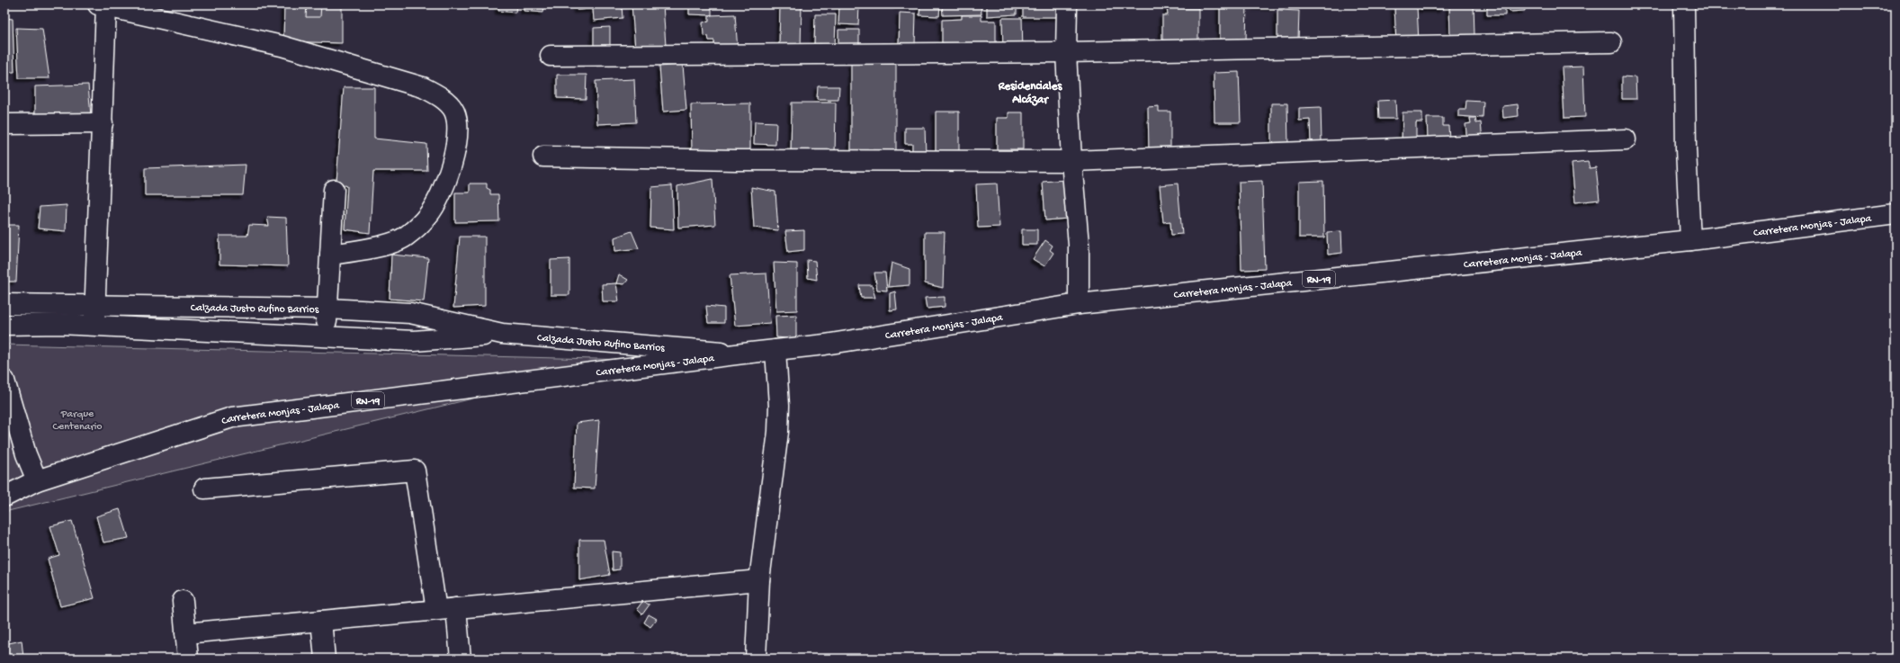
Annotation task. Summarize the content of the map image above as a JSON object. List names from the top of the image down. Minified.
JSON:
{"streets":{"street":["Carretera Monjas - Jalapa","RN-19","Calzada Justo Rufino Barrios"]},"crossings":[["Carretera Monjas - Jalapa","Calzada Justo Rufino Barrios"]],"districts":["Residenciales Alcázar"],"parks":["Parque Centenario"]}
